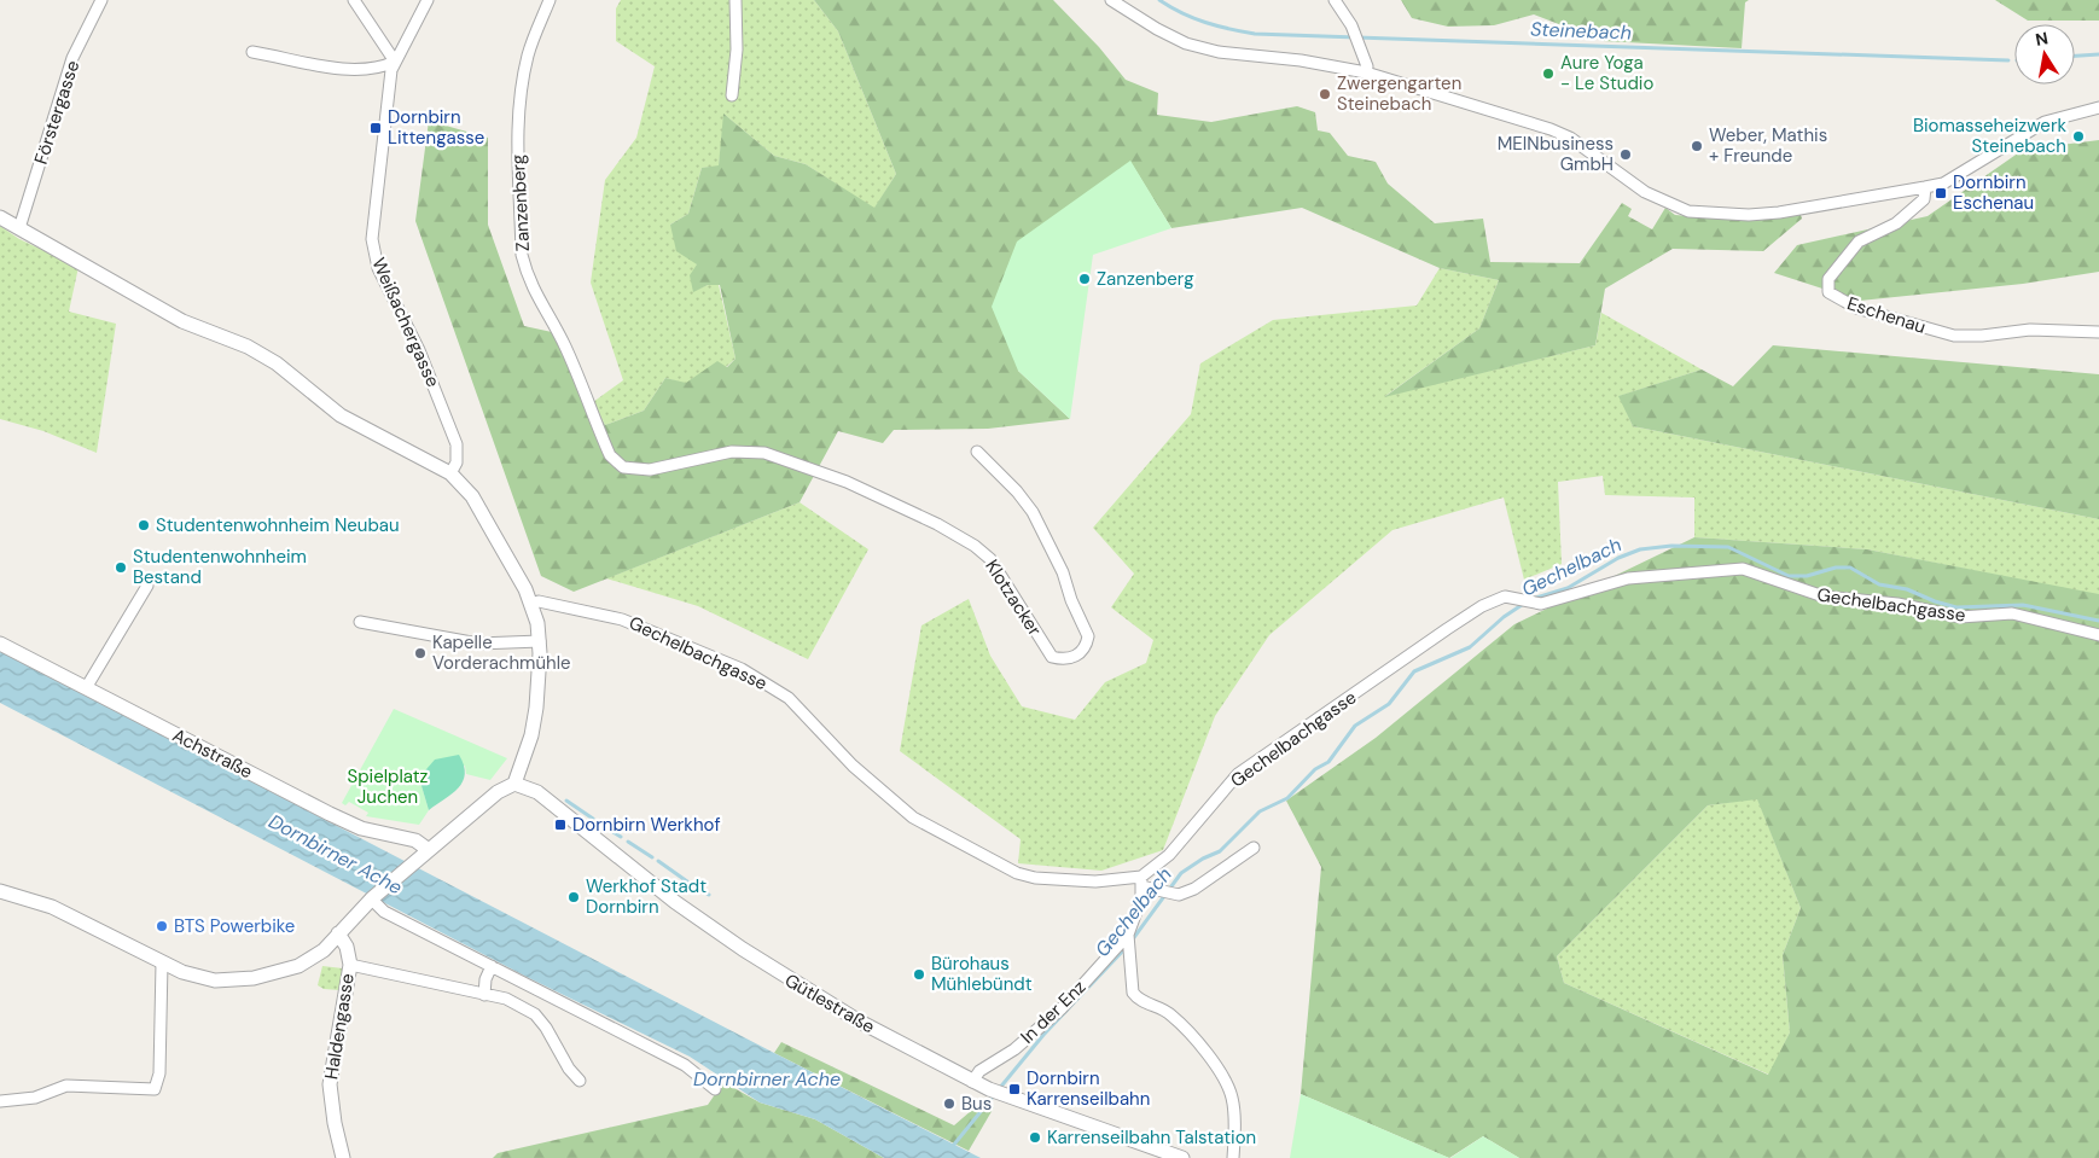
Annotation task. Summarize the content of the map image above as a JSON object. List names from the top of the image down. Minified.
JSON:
{"streets":{"street":["Förstergasse","Zanzenberg","Eschenau","Weißachergasse","Klotzacker","Gechelbachgasse","Achstraße","Gütlestraße","In der Enz","Haldengasse"]},"crossings":[["Zanzenberg","Klotzacker"],["Gechelbachgasse","In der Enz"],["Gütlestraße","In der Enz"]],"water":["Steinebach","Gechelbach","Dornbirner Ache"],"parks":["Spielplatz Juchen"],"places":{"other":["Aure Yoga - Le Studio","Zwergengarten Steinebach","Biomasseheizwerk Steinebach","Weber, Mathis + Freunde","MEINbusiness GmbH","Zanzenberg","Studentenwohnheim Neubau","Studentenwohnheim Bestand","Kapelle Vorderachmühle","Werkhof Stadt Dornbirn","BTS Powerbike","Bürohaus Mühlebündt","Bus","Karrenseilbahn Talstation"],"transit":["Dornbirn Littengasse","Dornbirn Eschenau","Dornbirn Werkhof","Dornbirn Karrenseilbahn"]},"north":"top"}
